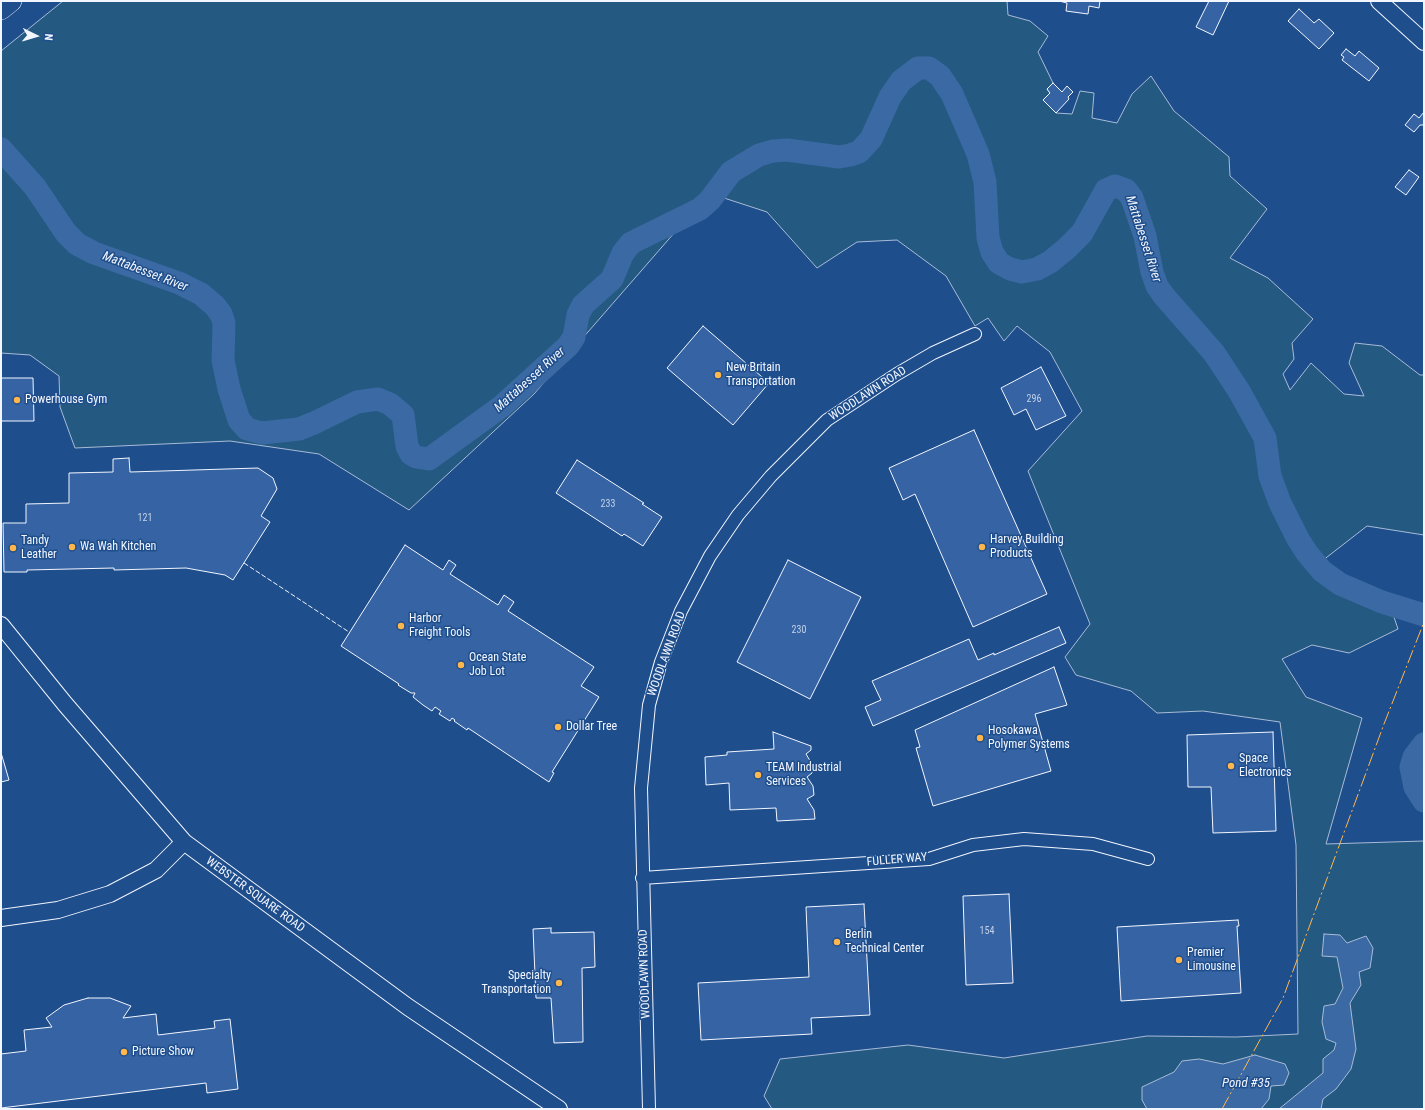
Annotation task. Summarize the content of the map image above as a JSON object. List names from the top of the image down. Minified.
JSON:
{"streets":{"main road":["WEBSTER SQUARE ROAD"],"street":["WOODLAWN ROAD","FULLER WAY"]},"crossings":[["WOODLAWN ROAD","FULLER WAY"]],"water":["Mattabesset River","Pond #35"],"places":["New Britain Transportation","Powerhouse Gym","Wa Wah Kitchen","Harvey Building Products","Tandy Leather","Harbor Freight Tools","Ocean State Job Lot","Dollar Tree","Hosokawa Polymer Systems","Space Electronics","TEAM Industrial Services","Berlin Technical Center","Premier Limousine","Specialty Transportation","Picture Show"],"house_numbers":["296","233","121","230","154"],"north":"right"}
